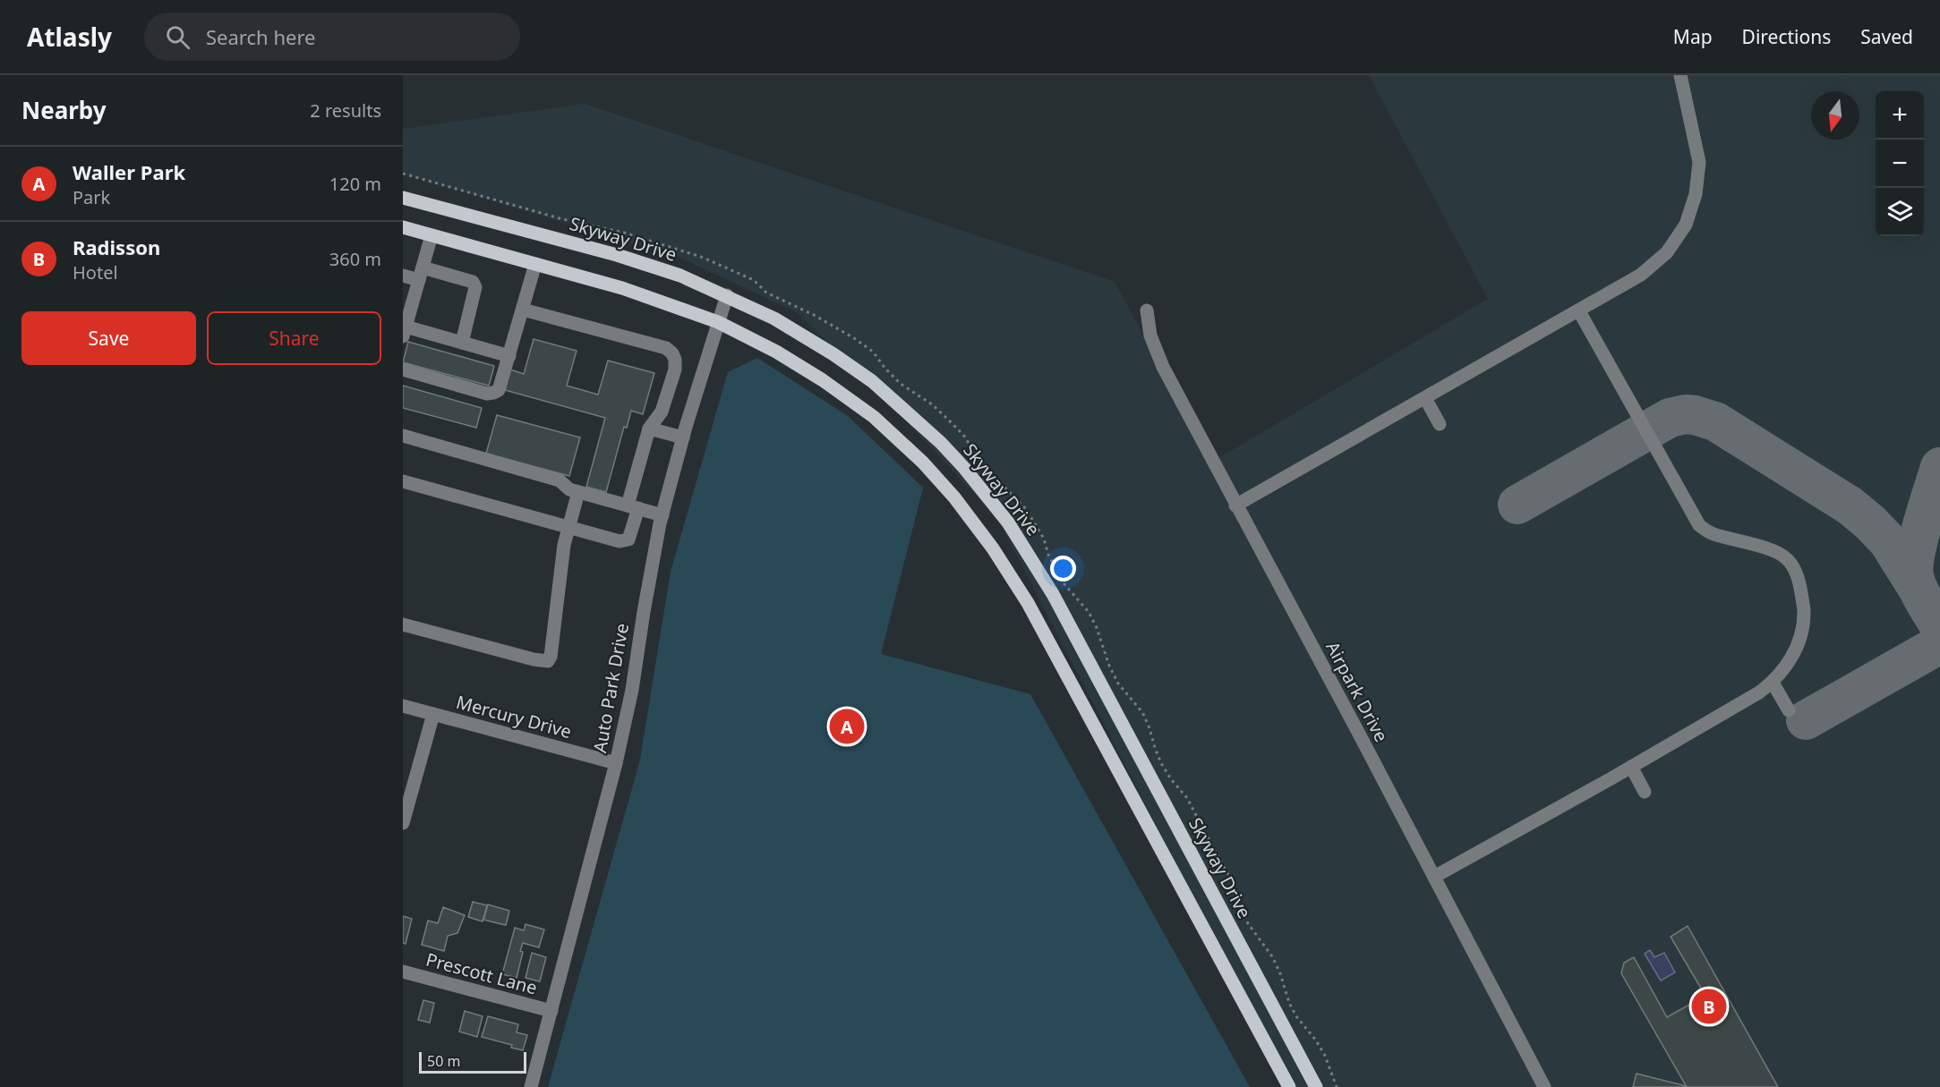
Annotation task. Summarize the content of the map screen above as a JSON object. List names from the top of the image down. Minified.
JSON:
{"streets":{"main road":["Skyway Drive"],"street":["Auto Park Drive","Airpark Drive","Mercury Drive","Prescott Lane"]},"crossings":[["Skyway Drive","Auto Park Drive"],["Auto Park Drive","Mercury Drive"],["Auto Park Drive","Prescott Lane"]],"scale_bar":"50 m","north":"bottom","page":{"header":"Atlasly","search":"Search here","nav":["Map","Directions","Saved"],"heading":["Nearby","2 results"],"map_buttons":["+","−"],"list":[{"mark":"A","name":"Waller Park","note":"Park","value":"120 m"},{"mark":"B","name":"Radisson","note":"Hotel","value":"360 m"}],"buttons":["Save","Share"],"pins":["A","B"],"scale":"50 m"}}
